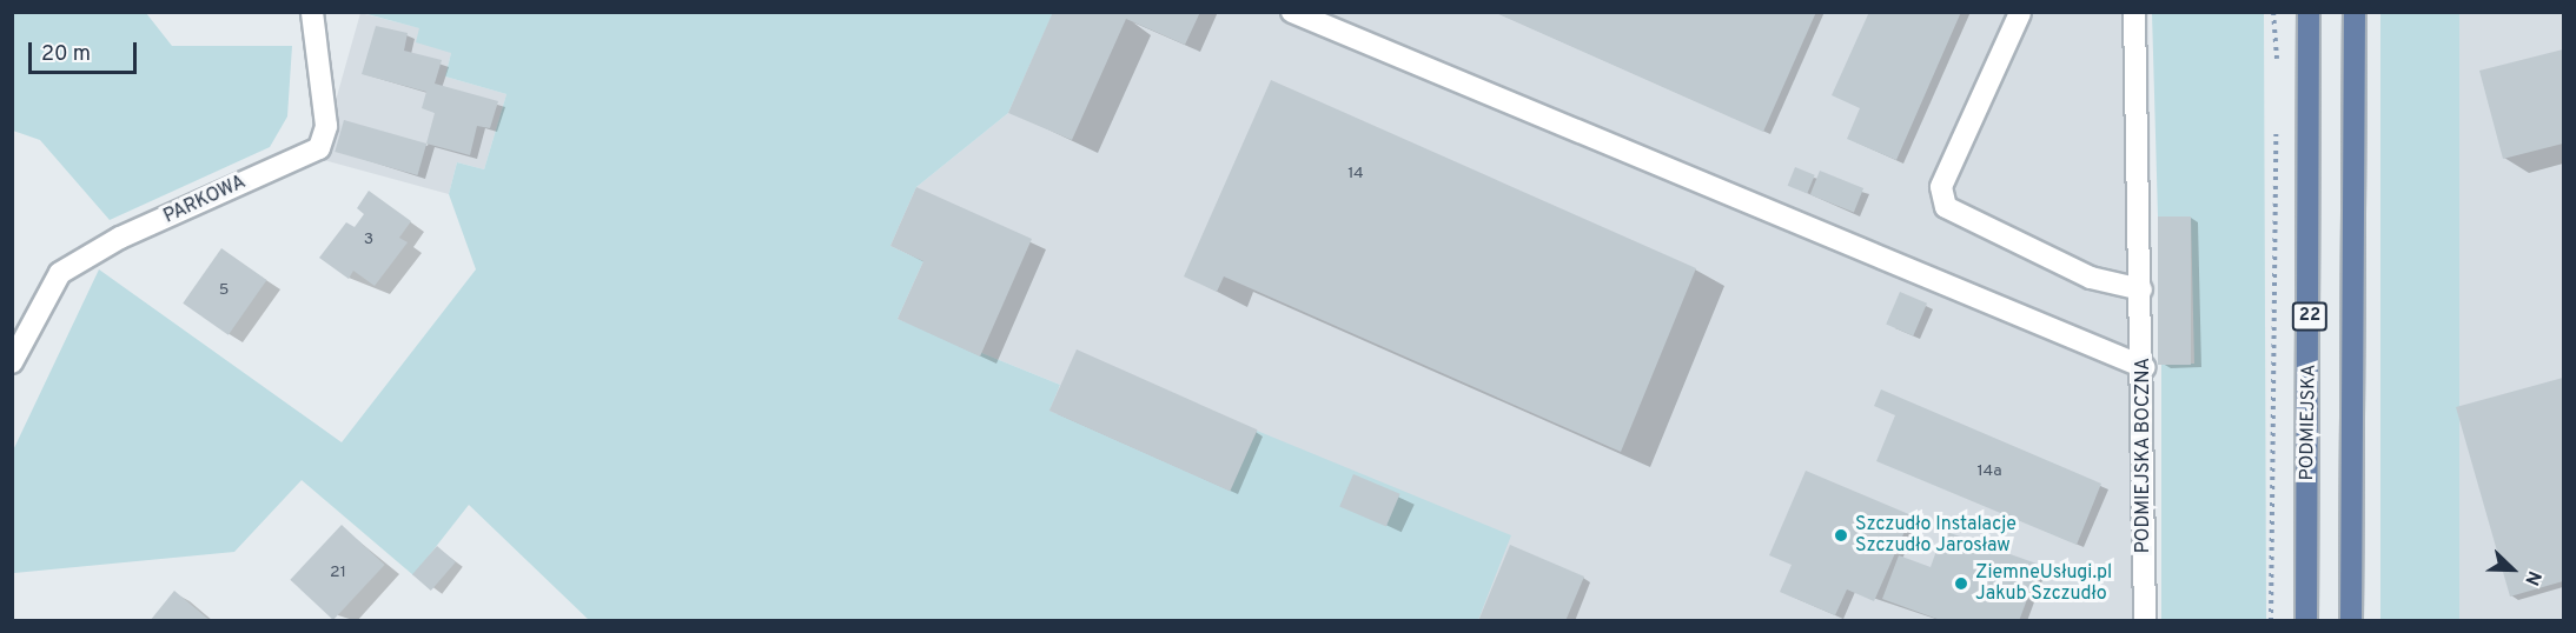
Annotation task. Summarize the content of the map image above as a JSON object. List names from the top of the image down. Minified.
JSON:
{"streets":{"main road":["22","PODMIEJSKA"],"street":["PARKOWA","PODMIEJSKA BOCZNA"]},"places":["Szczudło Instalacje Szczudło Jarosław","ZiemneUsługi.pl Jakub Szczudło"],"house_numbers":["14","3","5","14a","21"],"scale_bar":"20 m","north":"bottom right"}
